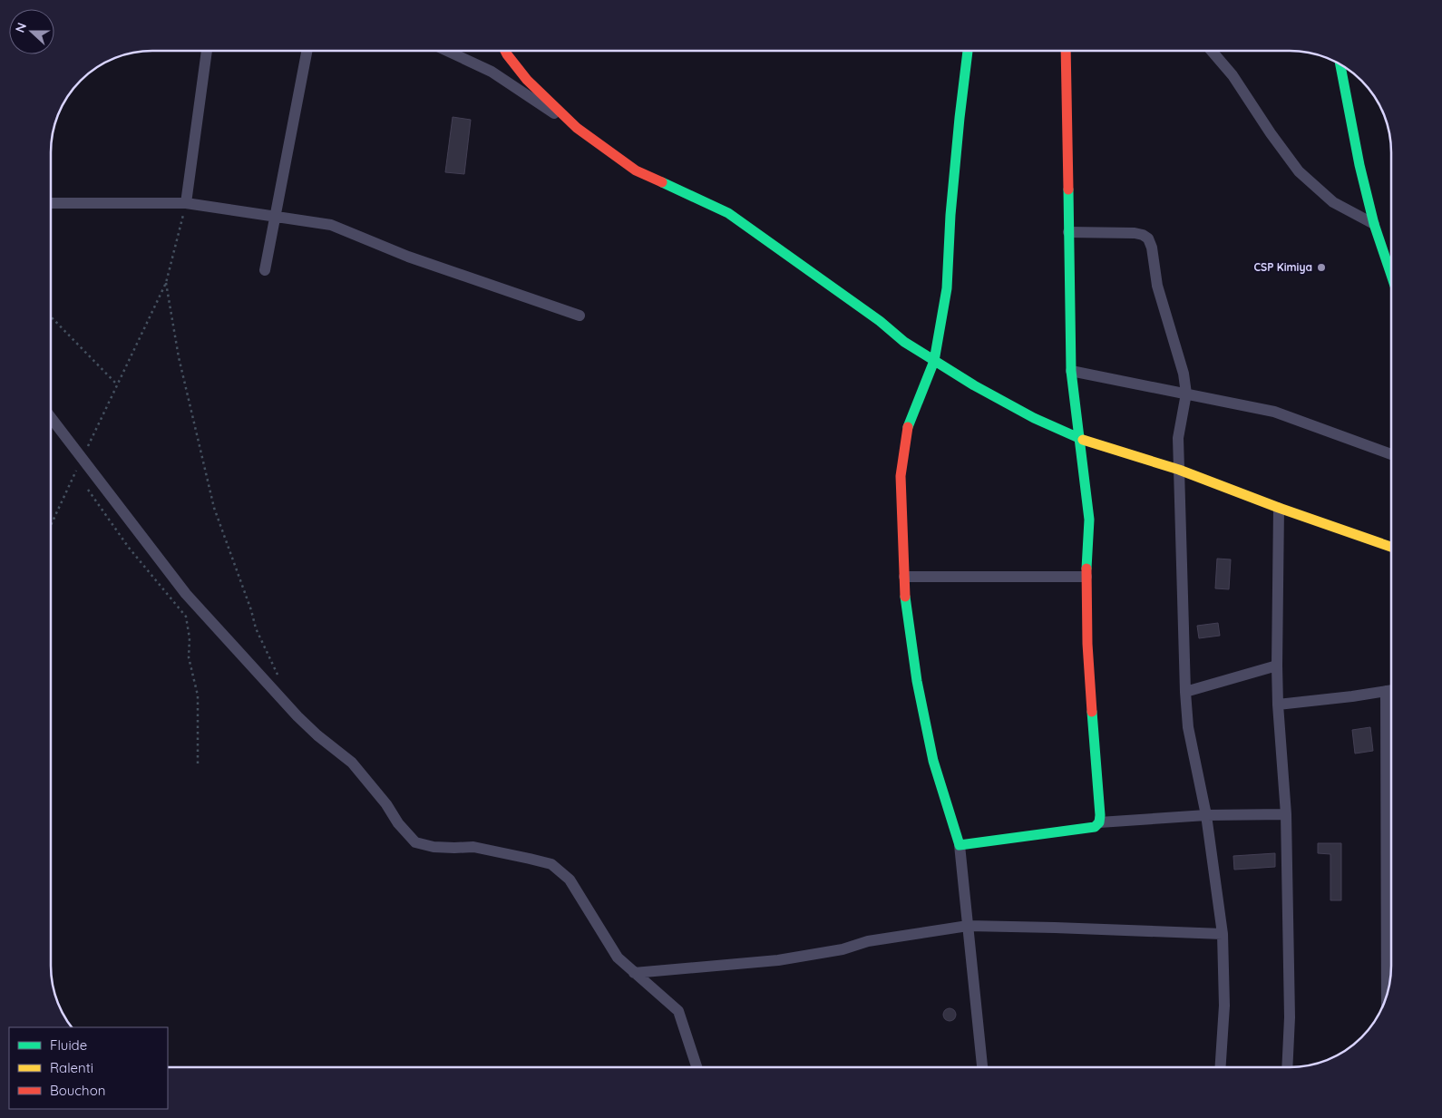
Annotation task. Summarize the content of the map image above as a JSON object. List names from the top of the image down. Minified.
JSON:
{"places":["CSP Kimiya"],"legend":["Fluide","Ralenti","Bouchon"],"north":"left"}
